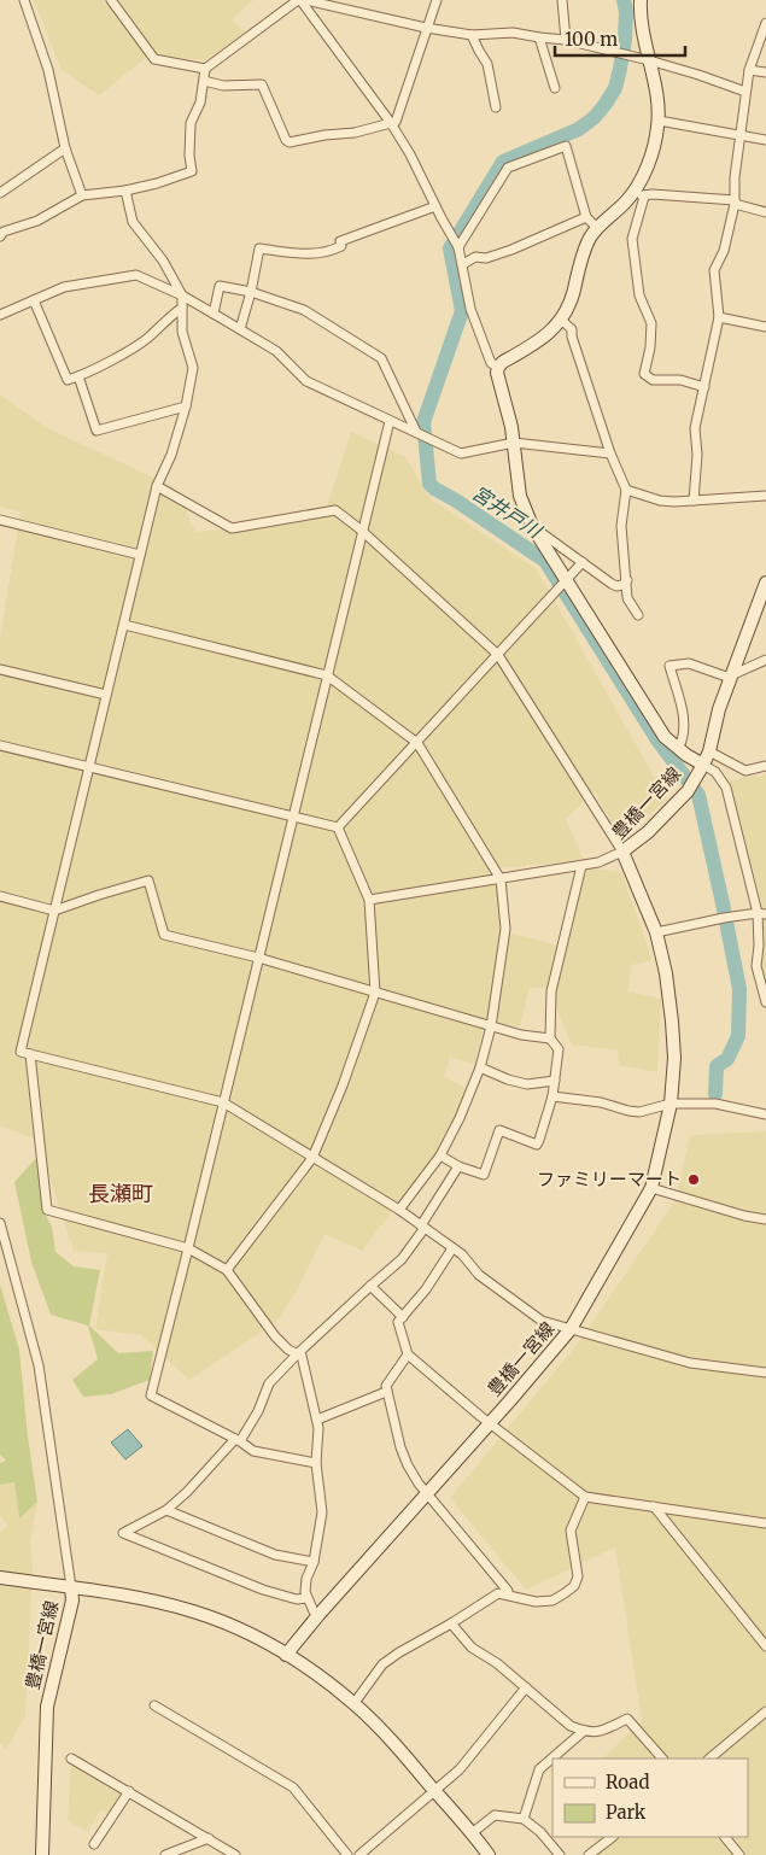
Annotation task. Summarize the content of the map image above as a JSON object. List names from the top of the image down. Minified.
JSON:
{"streets":{"main road":["豊橋一宮線"]},"districts":["長瀬町"],"water":["宮井戸川"],"places":["ファミリーマート"],"legend":["Road","Park"],"scale_bar":"100 m"}
